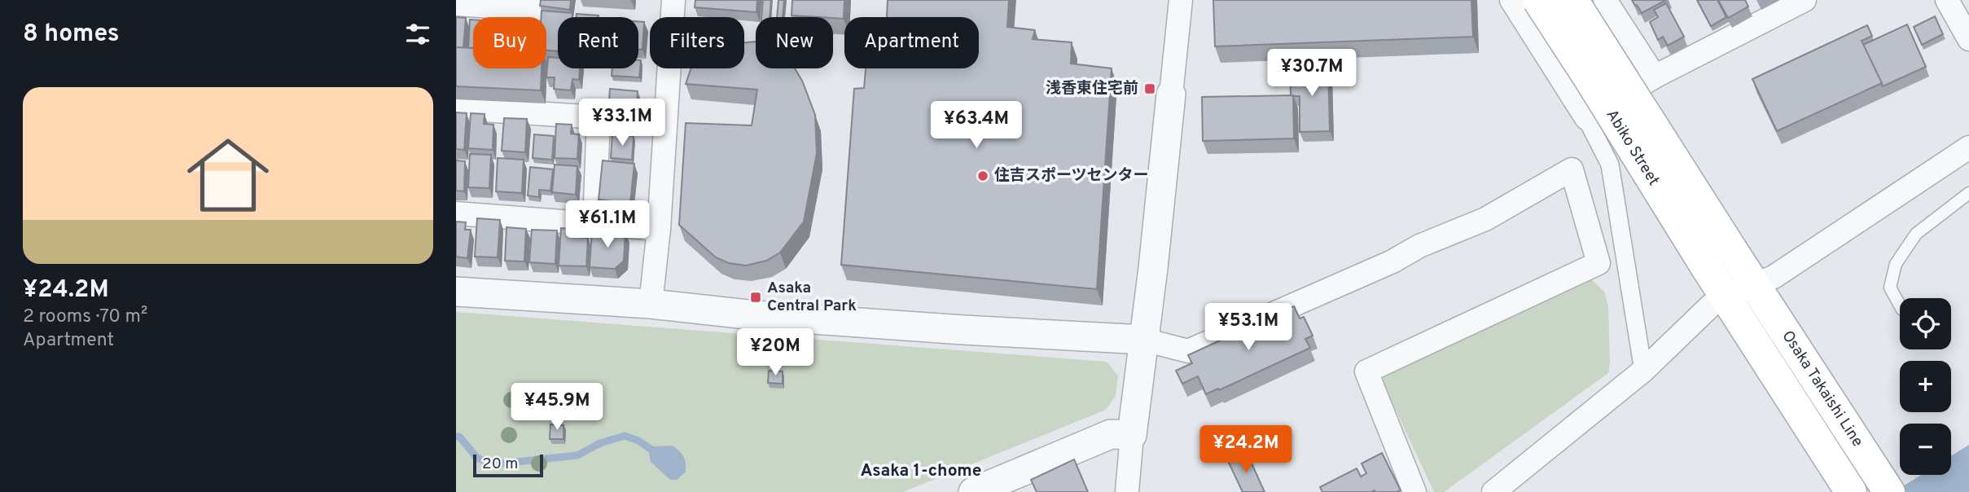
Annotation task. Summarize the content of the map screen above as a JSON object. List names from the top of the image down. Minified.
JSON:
{"streets":{"main road":["Abiko Street","Osaka Takaishi Line"]},"crossings":[["Abiko Street","Osaka Takaishi Line"]],"districts":["Asaka 1-chome"],"places":{"transit":["浅香東住宅前","Asaka Central Park"],"other":["住吉スポーツセンター"]},"scale_bar":"20 m","page":{"heading":"8 homes","chip":["Buy","Rent","Filters","New","Apartment"],"price":["¥30.7M","¥33.1M","¥63.4M","¥61.1M","¥53.1M","¥20M","¥45.9M","¥24.2M"],"list":[{"name":"¥24.2M","note":"2 rooms · 70 m² · Apartment"}],"map_buttons":["+","−"],"scale":"20 m"}}
